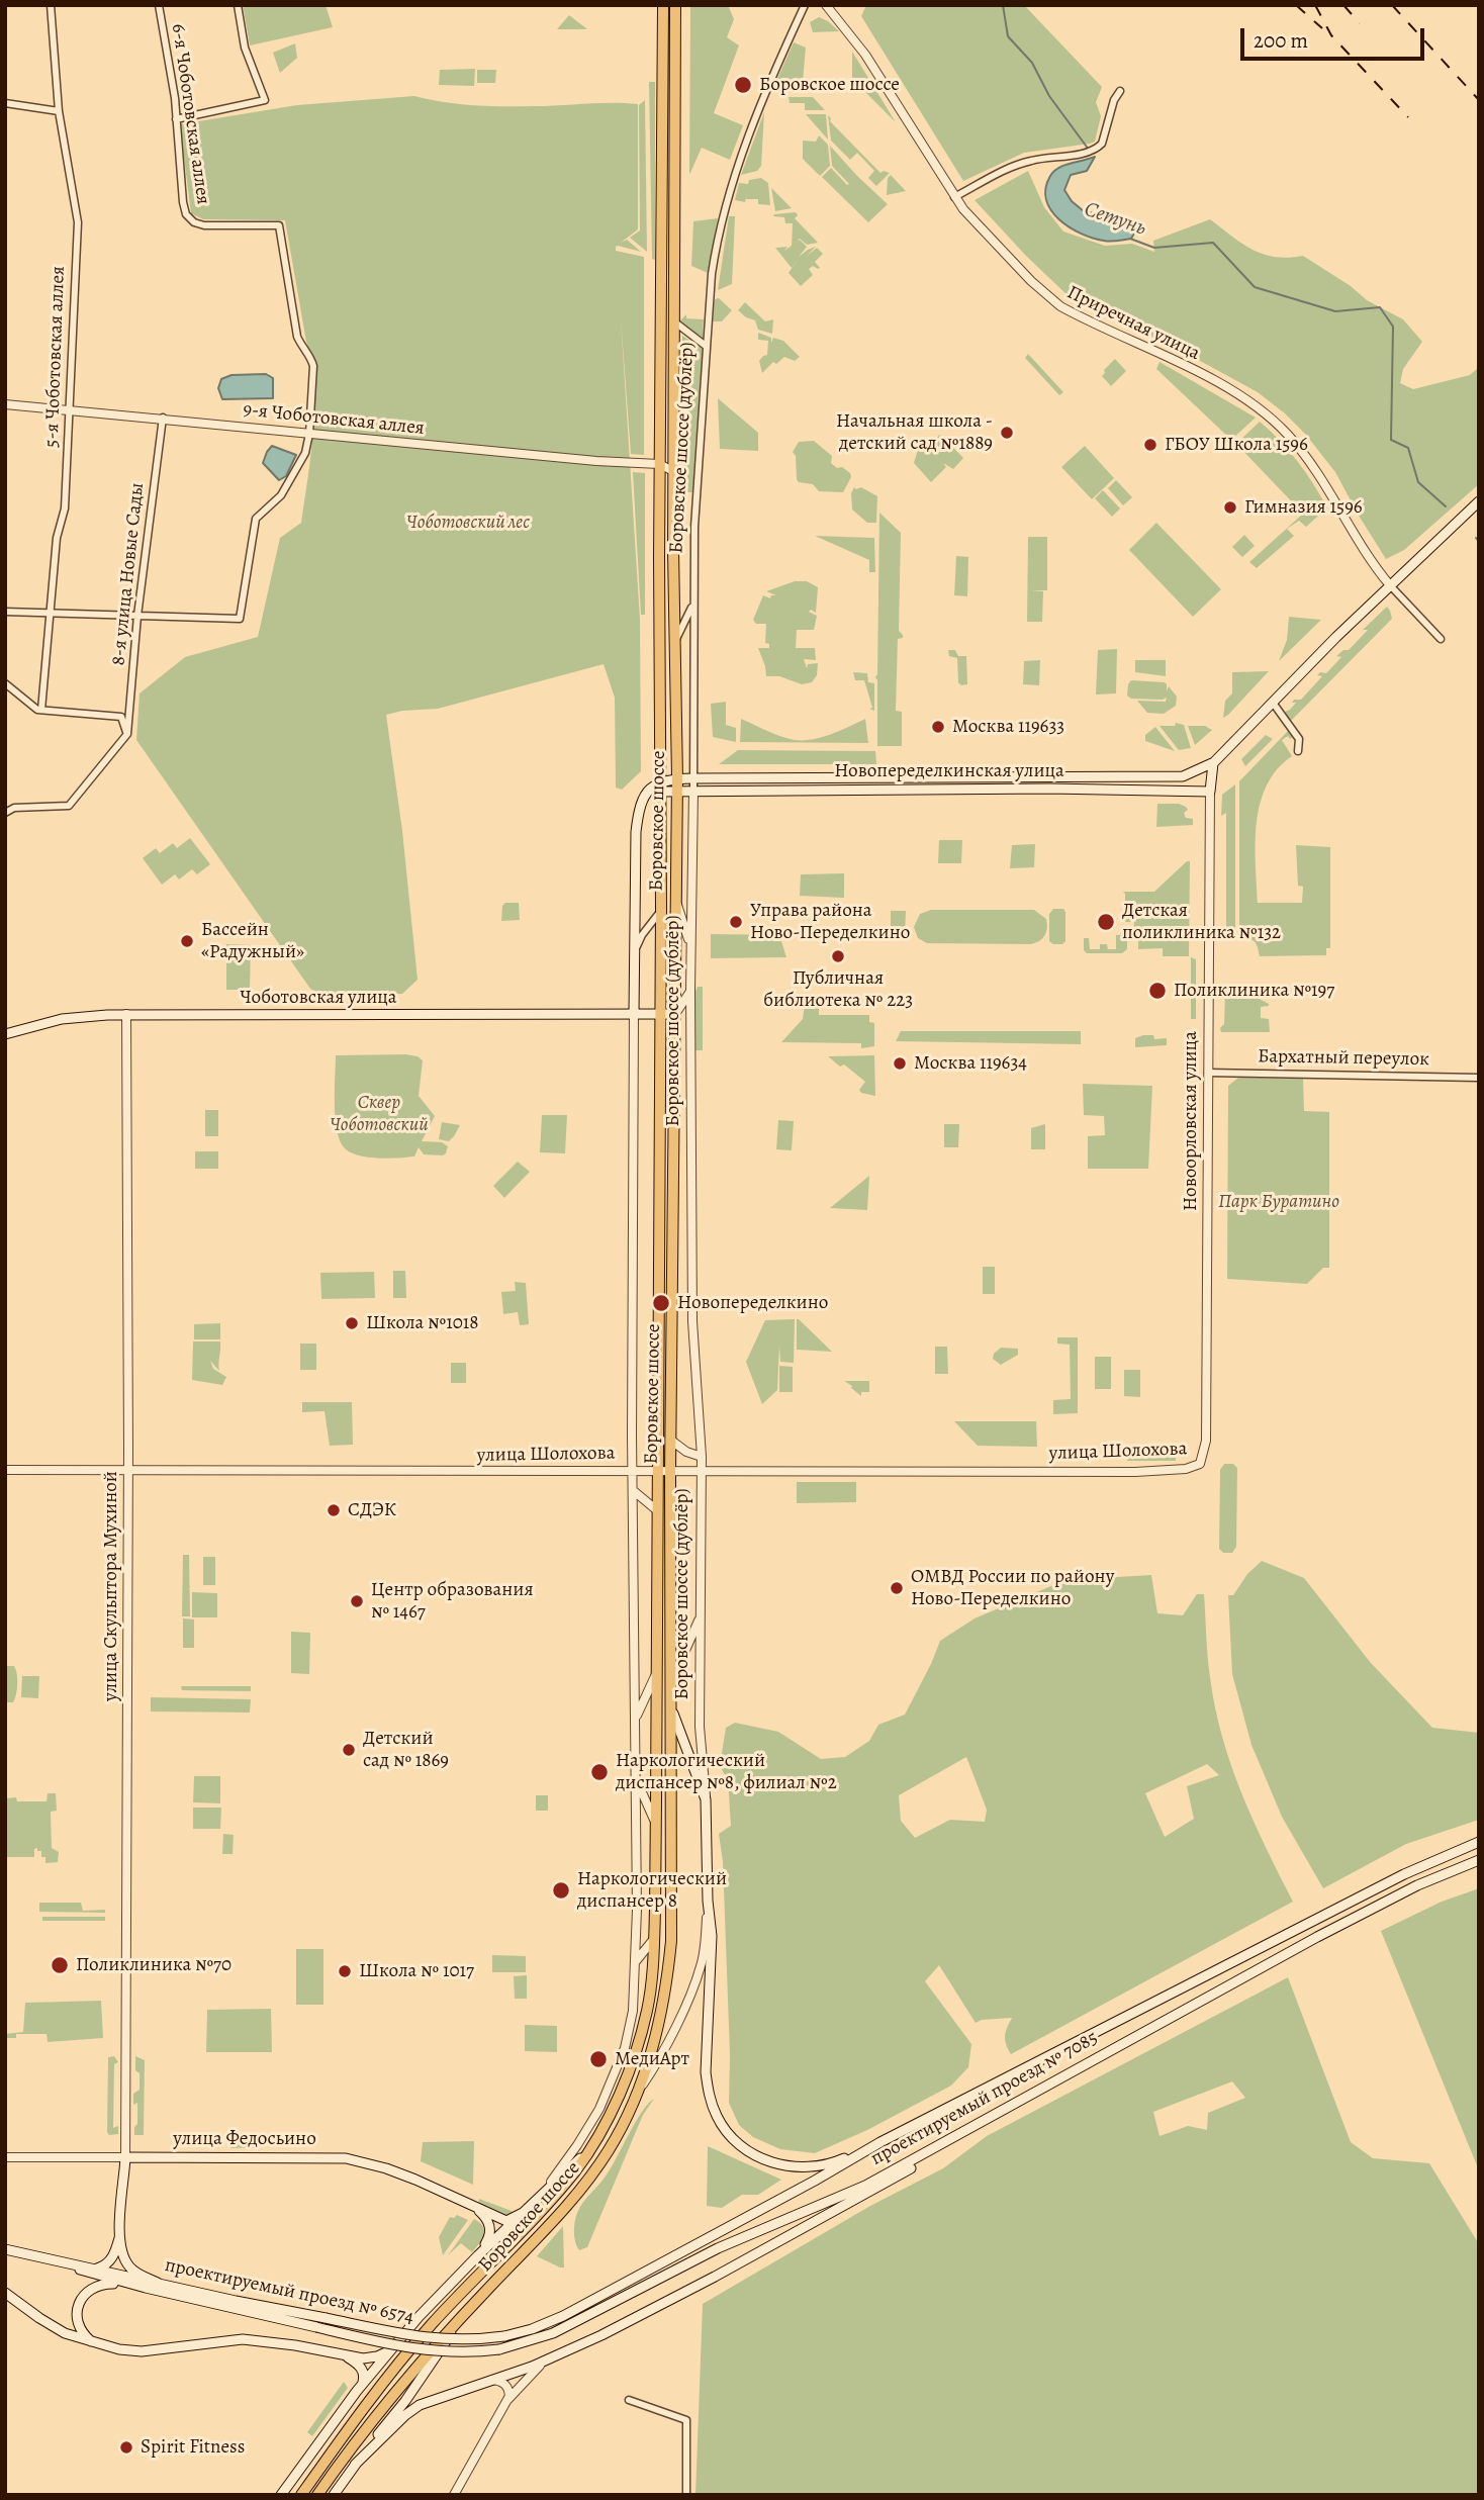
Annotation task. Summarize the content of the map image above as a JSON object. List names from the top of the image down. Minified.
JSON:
{"streets":{"main road":["Боровское шоссе (дублёр)","Новопеределкинская улица","Боровское шоссе","Чоботовская улица","проектируемый проезд № 7085","улица Федосьино","проектируемый проезд № 6574"],"street":["6-я Чоботовская аллея","Приречная улица","5-я Чоботовская аллея","9-я Чоботовская аллея","8-я улица Новые Сады","Бархатный переулок","Новоорловская улица","улица Шолохова","улица Скульптора Мухиной"]},"crossings":[["6-я Чоботовская аллея","9-я Чоботовская аллея"],["Приречная улица","Новопеределкинская улица"],["5-я Чоботовская аллея","9-я Чоботовская аллея"],["9-я Чоботовская аллея","8-я улица Новые Сады"],["9-я Чоботовская аллея","Боровское шоссе"],["Боровское шоссе (дублёр)","Новопеределкинская улица"],["Боровское шоссе (дублёр)","Боровское шоссе"],["Боровское шоссе (дублёр)","Чоботовская улица"],["Боровское шоссе (дублёр)","улица Шолохова"],["Новопеределкинская улица","Боровское шоссе"],["Новопеределкинская улица","Новоорловская улица"],["Боровское шоссе","Чоботовская улица"],["Боровское шоссе","улица Шолохова"],["Чоботовская улица","улица Скульптора Мухиной"],["Бархатный переулок","Новоорловская улица"],["Новоорловская улица","улица Шолохова"],["улица Шолохова","улица Скульптора Мухиной"],["улица Скульптора Мухиной","улица Федосьино"],["проектируемый проезд № 7085","проектируемый проезд № 6574"]],"water":["Сетунь"],"parks":["Чоботовский лес","Сквер Чоботовский","Парк Буратино"],"places":["Боровское шоссе","Начальная школа - детский сад №1889","ГБОУ Школа 1596","Гимназия 1596","Москва 119633","Управа района Ново-Переделкино","Детская поликлиника №132","Бассейн «Радужный»","Публичная библиотека № 223","Поликлиника №197","Москва 119634","Новопеределкино","Школа №1018","СДЭК","ОМВД России по району Ново-Переделкино","Центр образования № 1467","Детский сад № 1869","Наркологический диспансер №8, филиал №2","Наркологический диспансер 8","Поликлиника №70","Школа № 1017","МедиАрт","Spirit Fitness"],"scale_bar":"200 m"}
